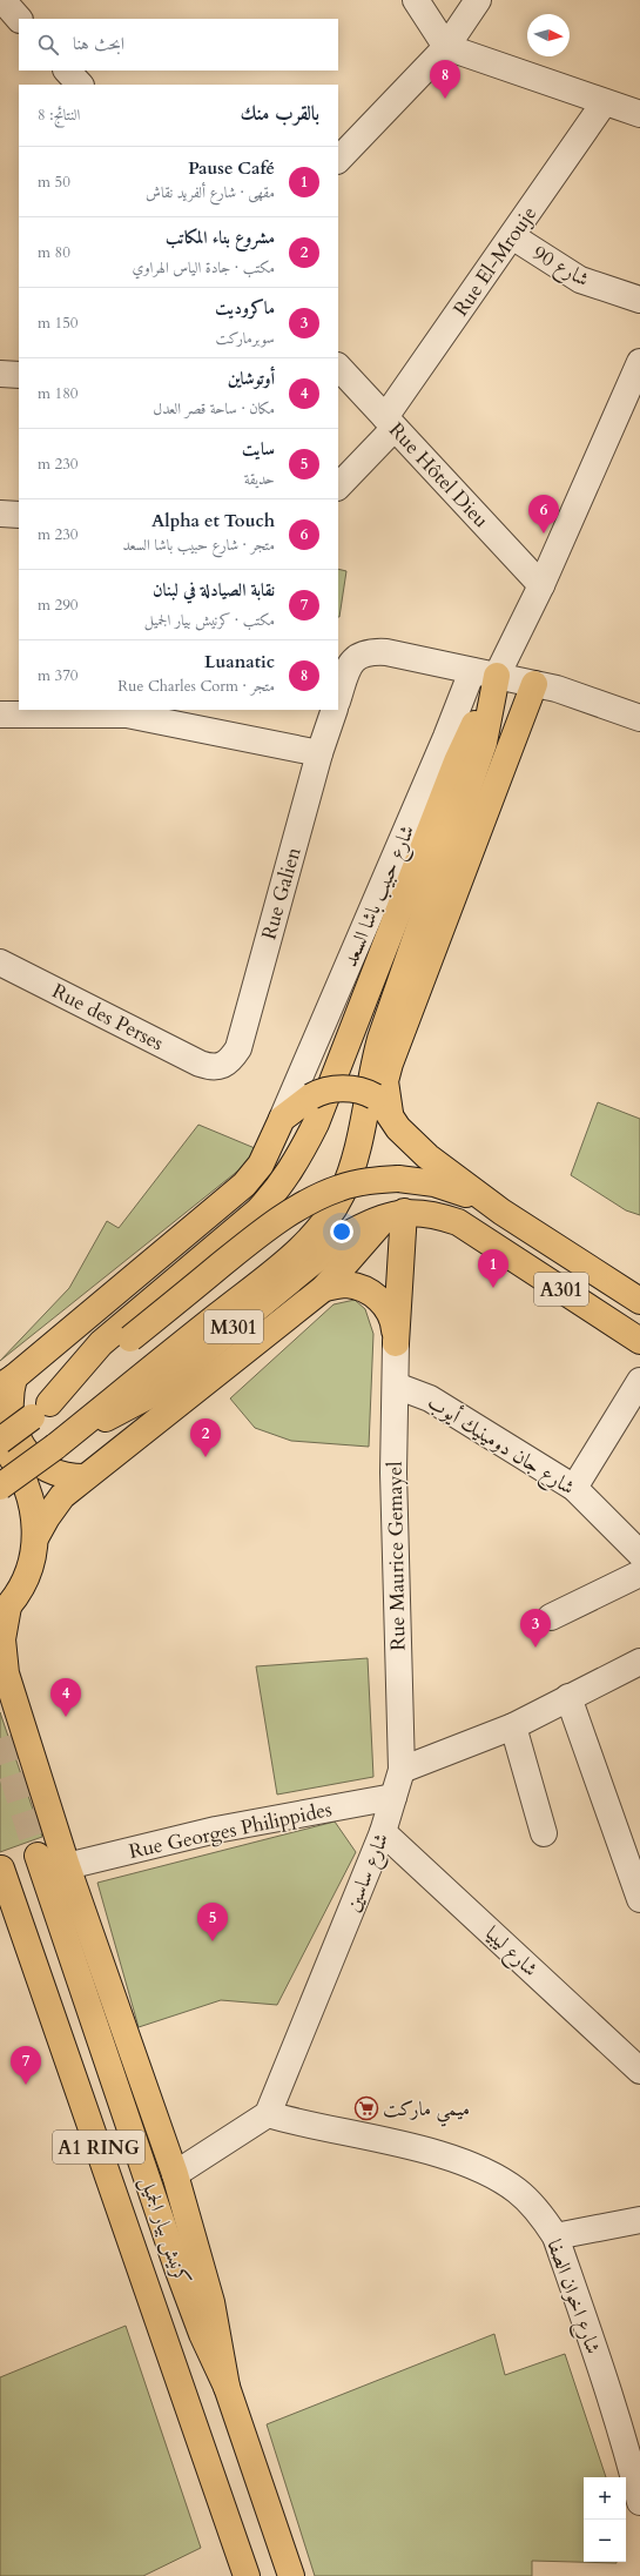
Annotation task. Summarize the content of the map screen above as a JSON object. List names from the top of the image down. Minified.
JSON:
{"streets":{"highway":["A301","M301","A1 RING","كرنيش بيار الجميل"],"street":["Rue El-Mrouje","شارع 90","Rue Hôtel Dieu","Rue Galien","شارع حبيب باشا السعد","Rue des Perses","شارع جان دومينيك أيوب","Rue Maurice Gemayel","Rue Georges Philippides","شارع ساسين","شارع ليبيا","شارع اخوان الصفا"]},"crossings":[["Rue El-Mrouje","شارع 90"],["Rue El-Mrouje","Rue Hôtel Dieu"],["Rue Galien","Rue des Perses"],["A301","M301"],["شارع جان دومينيك أيوب","Rue Maurice Gemayel"],["Rue Maurice Gemayel","شارع ساسين"],["Rue Georges Philippides","شارع ساسين"],["شارع ساسين","شارع ليبيا"],["شارع ساسين","شارع اخوان الصفا"]],"places":{"supermarket":["ميمي ماركت"]},"north":"right","page":{"search":"ابحث هنا","pins":["8","6","1","2","3","4","5","7"],"heading":["بالقرب منك","النتائج: 8"],"list":[{"mark":"1","name":"Pause Café","note":"مقهى · شارع ألفريد نقاش","value":"50 m"},{"mark":"2","name":"مشروع بناء المكاتب","note":"مكتب · جادة الياس الهراوي","value":"80 m"},{"mark":"3","name":"ماكروديت","note":"سوبرماركت","value":"150 m"},{"mark":"4","name":"أوتوشاين","note":"مكان · ساحة قصر العدل","value":"180 m"},{"mark":"5","name":"سايت","note":"حديقة","value":"230 m"},{"mark":"6","name":"Alpha et Touch","note":"متجر · شارع حبيب باشا السعد","value":"230 m"},{"mark":"7","name":"نقابة الصيادلة في لبنان","note":"مكتب · كرنيش بيار الجميل","value":"290 m"},{"mark":"8","name":"Luanatic","note":"متجر · Rue Charles Corm","value":"370 m"}],"map_buttons":["+","−"]}}
